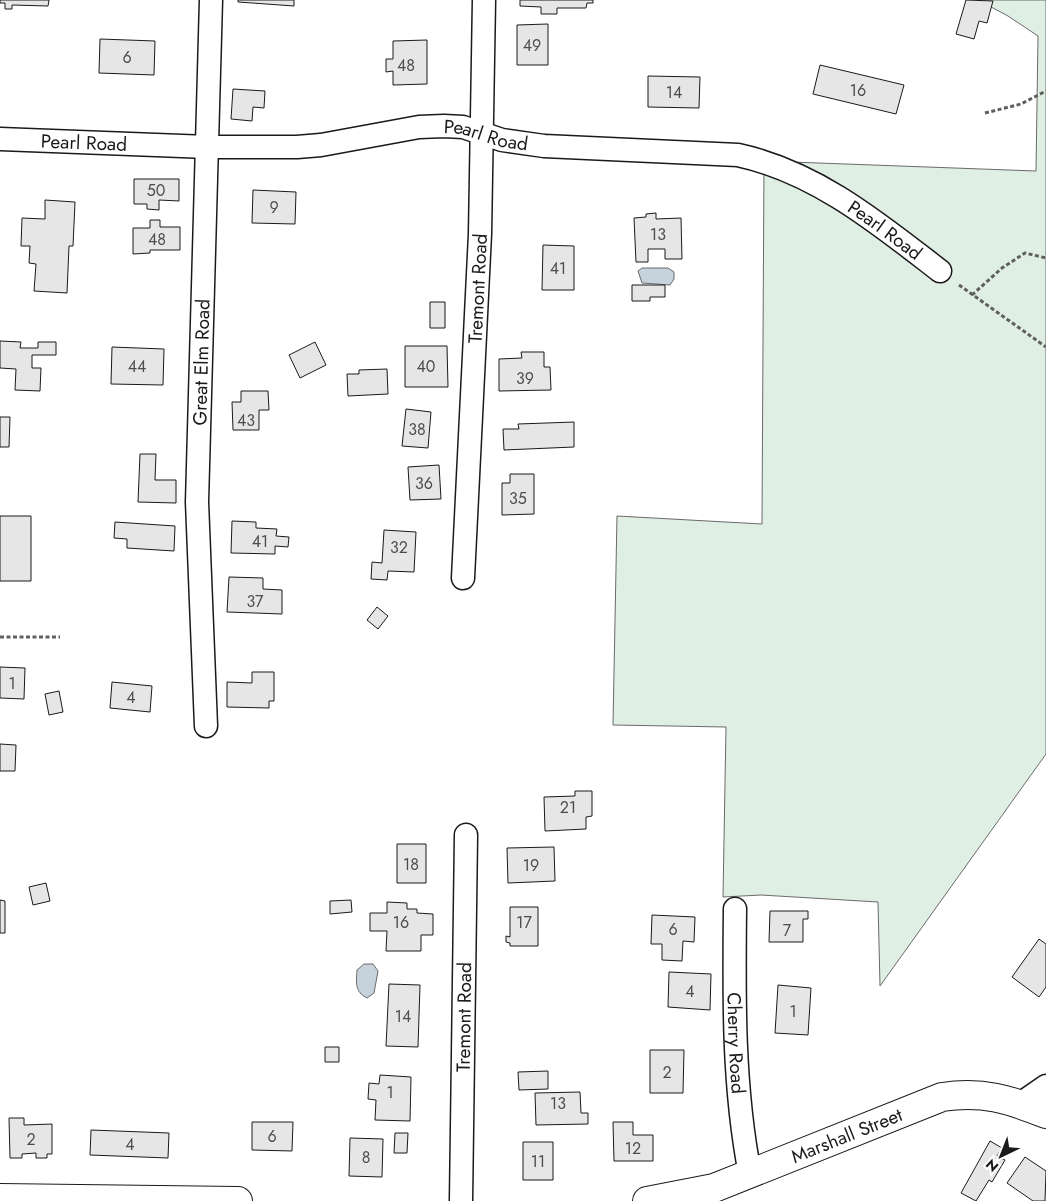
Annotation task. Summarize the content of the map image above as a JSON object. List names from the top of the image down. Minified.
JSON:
{"streets":{"street":["Pearl Road","Tremont Road","Great Elm Road","Cherry Road","Marshall Street"]},"crossings":[["Pearl Road","Tremont Road"],["Pearl Road","Great Elm Road"],["Cherry Road","Marshall Street"]],"house_numbers":["49","6","48","16","14","50","9","13","48","41","44","40","39","43","38","36","35","41","32","37","1","4","21","18","19","16","17","6","7","4","1","14","2","1","13","6","2","4","12","8","11"],"north":"bottom left"}
